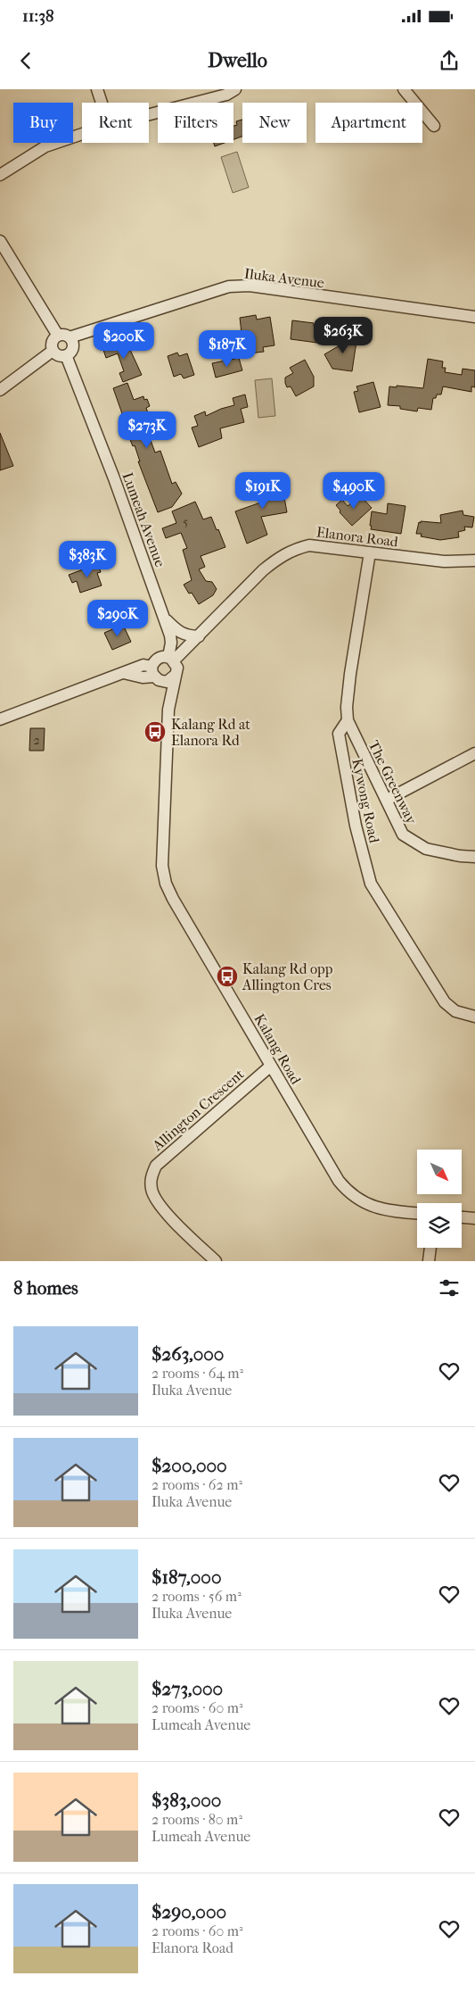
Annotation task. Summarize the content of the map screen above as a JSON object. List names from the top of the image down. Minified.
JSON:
{"streets":{"street":["Iluka Avenue","Lumeah Avenue","Elanora Road","The Greenway","Kywong Road","Kalang Road","Allington Crescent"]},"crossings":[["Iluka Avenue","Lumeah Avenue"],["Elanora Road","Kywong Road"],["Elanora Road","Kalang Road"],["The Greenway","Kywong Road"],["Kalang Road","Allington Crescent"]],"places":{"bus stop":["Kalang Rd at Elanora Rd","Kalang Rd opp Allington Cres"]},"house_numbers":["5","2"],"north":"bottom right","page":{"status":"11:38","header":"Dwello","chip":["Buy","Rent","Filters","New","Apartment"],"price":["$263K","$200K","$187K","$273K","$191K","$490K","$383K","$290K"],"heading":"8 homes","list":[{"name":"$263,000","note":"2 rooms · 64 m² · Iluka Avenue"},{"name":"$200,000","note":"2 rooms · 62 m² · Iluka Avenue"},{"name":"$187,000","note":"2 rooms · 56 m² · Iluka Avenue"},{"name":"$273,000","note":"2 rooms · 60 m² · Lumeah Avenue"},{"name":"$383,000","note":"2 rooms · 80 m² · Lumeah Avenue"},{"name":"$290,000","note":"2 rooms · 60 m² · Elanora Road"}]}}
